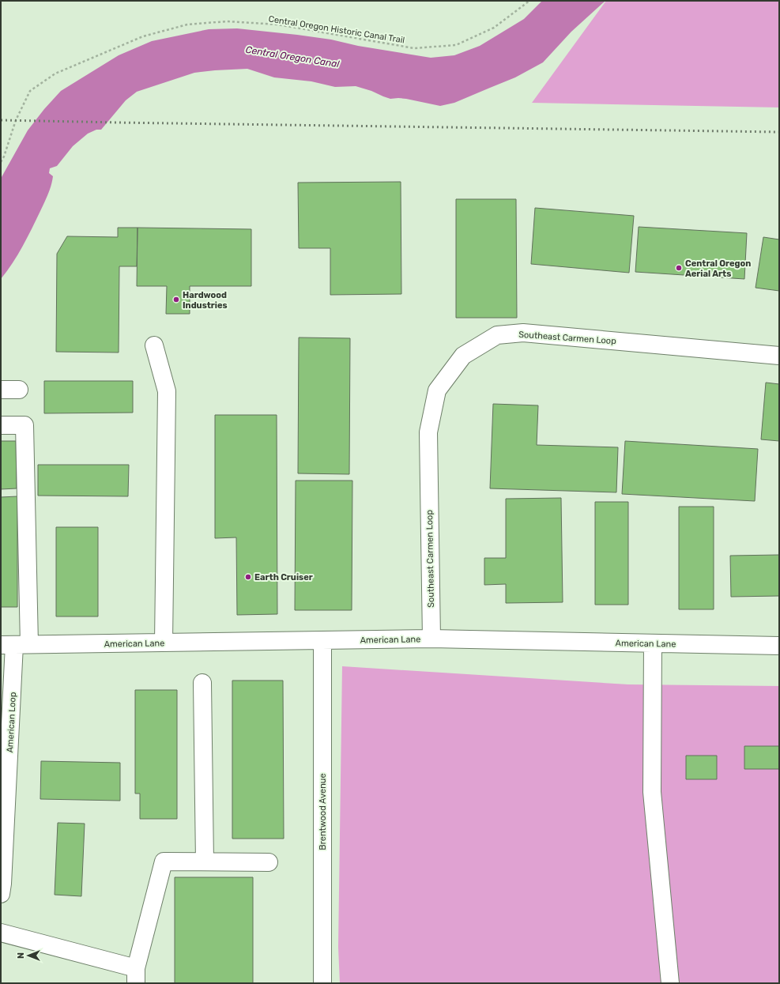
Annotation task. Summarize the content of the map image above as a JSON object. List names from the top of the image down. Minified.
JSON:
{"streets":{"street":["Southeast Carmen Loop","American Lane","American Loop","Brentwood Avenue"],"path":["Central Oregon Historic Canal Trail"]},"crossings":[["Southeast Carmen Loop","American Lane"],["American Lane","American Loop"],["American Lane","Brentwood Avenue"]],"water":["Central Oregon Canal"],"places":["Central Oregon Aerial Arts","Hardwood Industries","Earth Cruiser"],"north":"left"}
